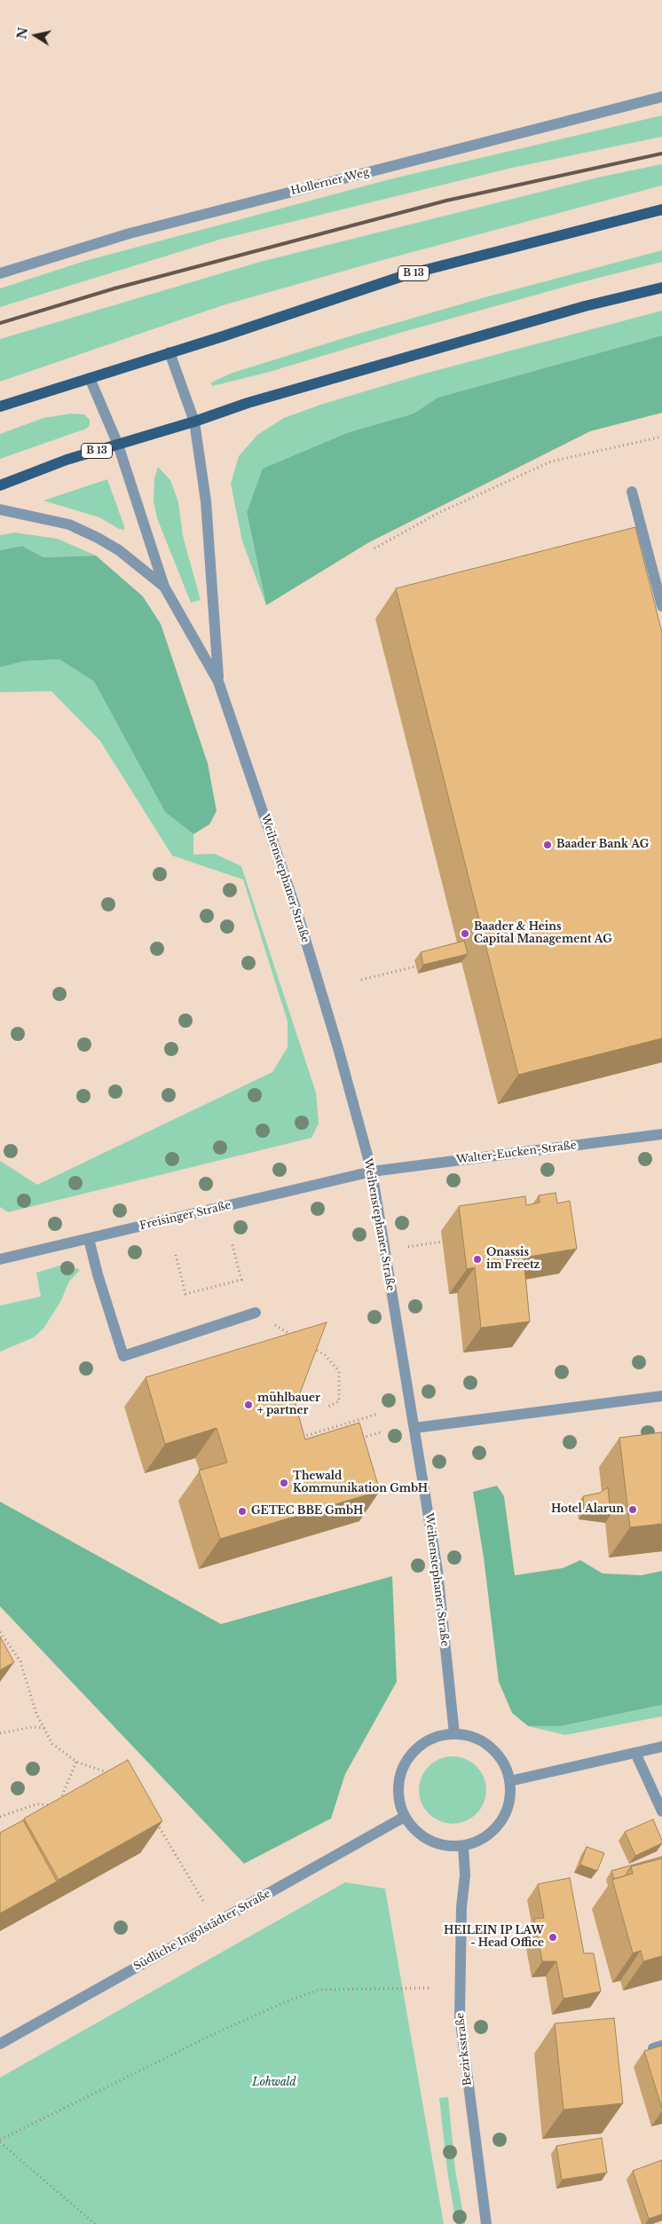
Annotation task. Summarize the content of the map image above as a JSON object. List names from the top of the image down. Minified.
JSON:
{"streets":{"main road":["B 13"],"street":["Hollerner Weg","Weihenstephaner Straße","Walter-Eucken-Straße","Freisinger Straße","Südliche Ingolstädter Straße","Bezirksstraße"]},"crossings":[["B 13","Weihenstephaner Straße"],["Weihenstephaner Straße","Walter-Eucken-Straße"],["Weihenstephaner Straße","Freisinger Straße"],["Weihenstephaner Straße","Südliche Ingolstädter Straße"],["Weihenstephaner Straße","Bezirksstraße"],["Walter-Eucken-Straße","Freisinger Straße"],["Südliche Ingolstädter Straße","Bezirksstraße"]],"parks":["Lohwald"],"places":["Baader Bank AG","Baader & Heins Capital Management AG","Onassis im Freetz","mühlbauer + partner","Thewald Kommunikation GmbH","Hotel Alarun","GETEC BBE GmbH","HEILEIN IP LAW - Head Office"],"north":"left"}
